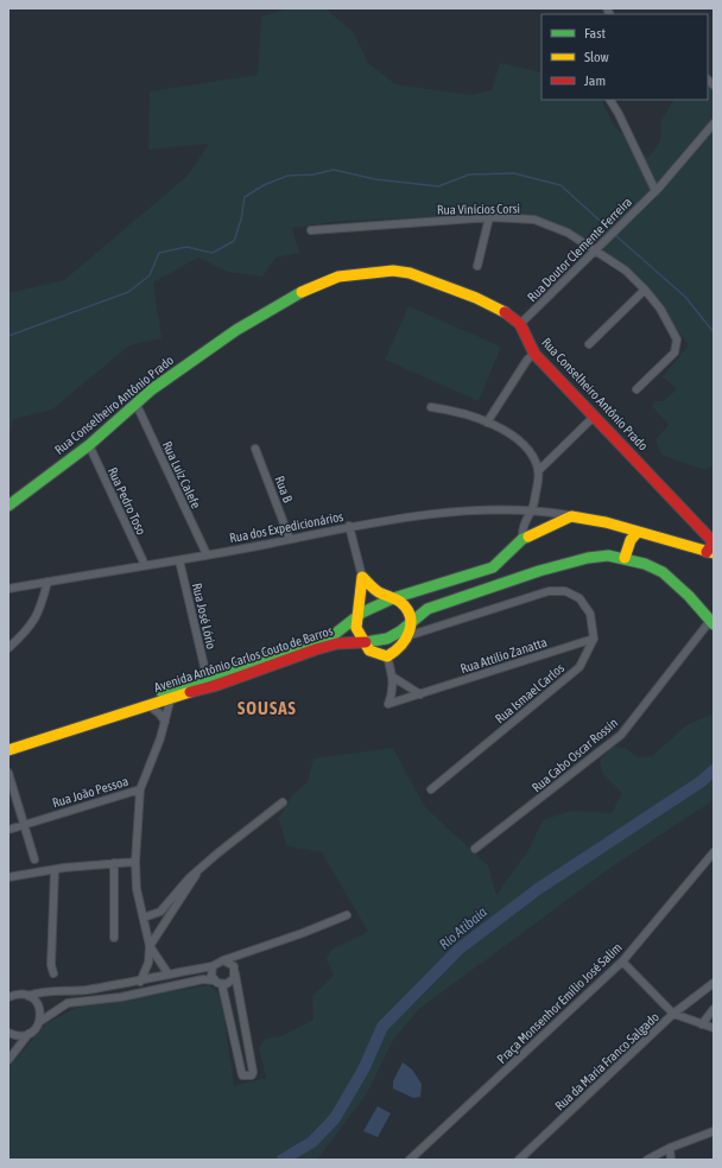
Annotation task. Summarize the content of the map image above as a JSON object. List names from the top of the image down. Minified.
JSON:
{"streets":{"main road":["Rua Conselheiro Antônio Prado","Avenida Antônio Carlos Couto de Barros"],"street":["Rua Vinícios Corsi","Rua Doutor Clemente Ferreira","Rua Luiz Calefe","Rua B","Rua Pedro Toso","Rua dos Expedicionários","Rua José Lório","Rua Attilio Zanatta","Rua Ismael Carlos","Rua Cabo Oscar Rossin","Rua João Pessoa","Praça Monsenhor Emílio José Salim","Rua da Maria Franco Salgado"]},"crossings":[["Rua Vinícios Corsi","Rua Doutor Clemente Ferreira"],["Rua Doutor Clemente Ferreira","Rua Conselheiro Antônio Prado"],["Rua Conselheiro Antônio Prado","Rua Luiz Calefe"],["Rua Conselheiro Antônio Prado","Rua Pedro Toso"],["Rua Luiz Calefe","Rua dos Expedicionários"],["Rua B","Rua dos Expedicionários"],["Rua Pedro Toso","Rua dos Expedicionários"],["Rua dos Expedicionários","Rua José Lório"],["Rua dos Expedicionários","Avenida Antônio Carlos Couto de Barros"],["Rua José Lório","Avenida Antônio Carlos Couto de Barros"],["Rua Attilio Zanatta","Rua Ismael Carlos"],["Avenida Antônio Carlos Couto de Barros","Rua Cabo Oscar Rossin"],["Avenida Antônio Carlos Couto de Barros","Rua João Pessoa"]],"districts":["SOUSAS"],"water":["Rio Atibaia"],"legend":["Fast","Slow","Jam"]}
